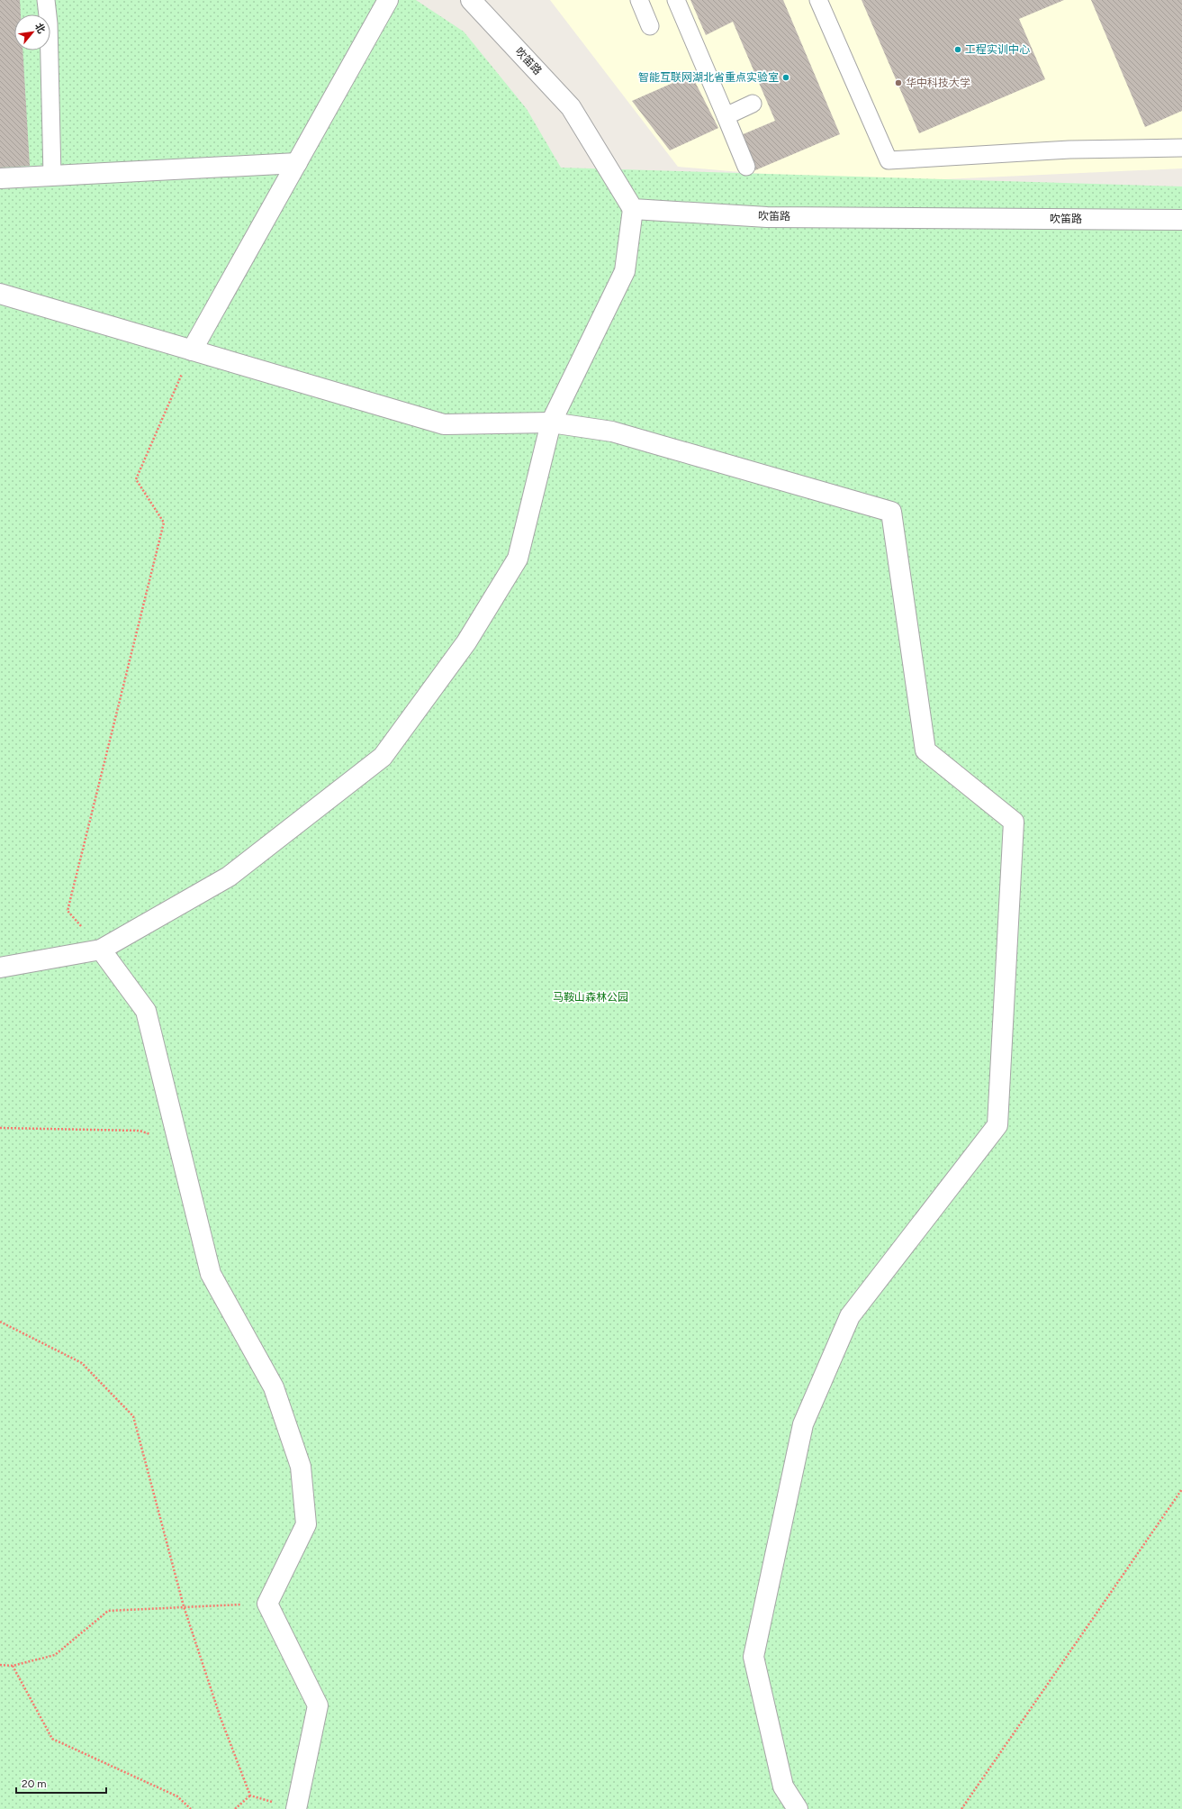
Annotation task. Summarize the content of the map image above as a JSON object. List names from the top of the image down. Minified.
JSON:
{"streets":{"street":["吹笛路"]},"parks":["马鞍山森林公园"],"places":["工程实训中心","智能互联网湖北省重点实验室","华中科技大学"],"scale_bar":"20 m","north":"top right"}
